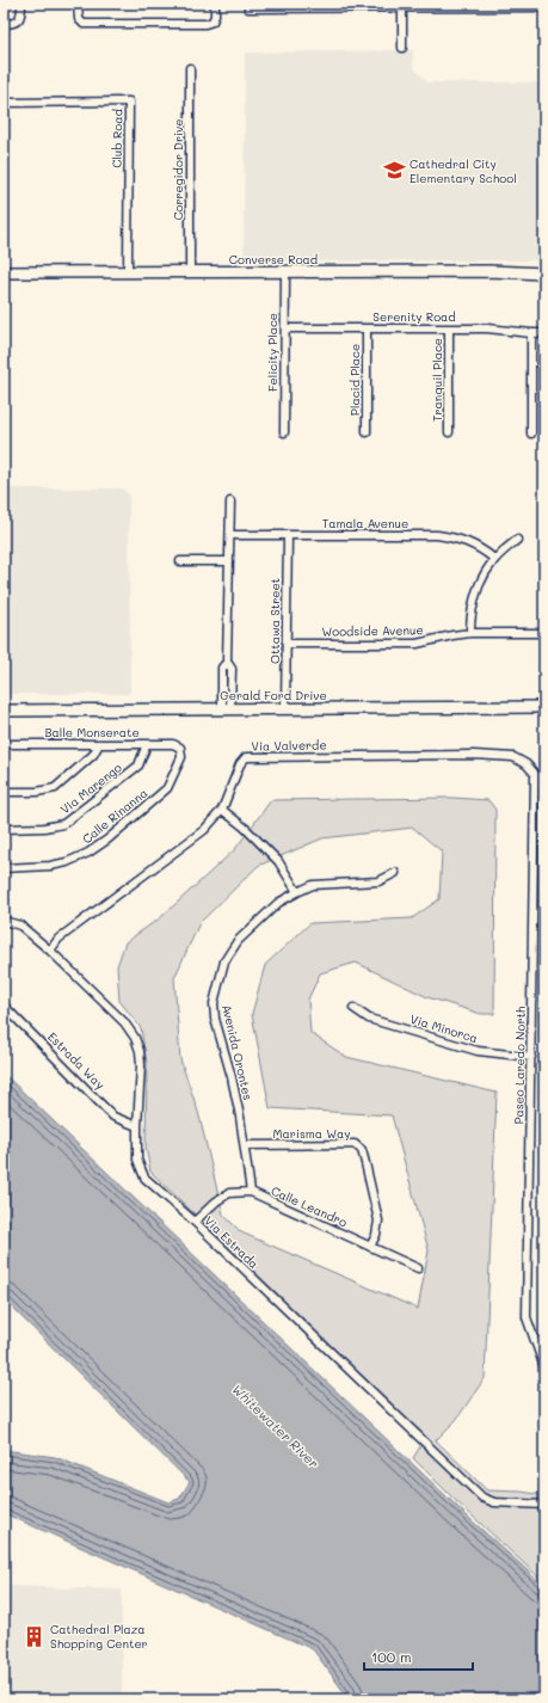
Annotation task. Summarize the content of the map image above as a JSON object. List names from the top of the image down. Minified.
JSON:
{"streets":{"street":["Club Road","Corregidor Drive","Converse Road","Serenity Road","Felicity Place","Placid Place","Tranquil Place","Tamala Avenue","Ottawa Street","Woodside Avenue","Gerald Ford Drive","Balle Monserate","Via Valverde","Via Marengo","Calle Rinanna","Via Minorca","Avenida Orontes","Estrada Way","Paseo Laredo North","Marisma Way","Calle Leandro","Via Estrada"]},"crossings":[["Club Road","Converse Road"],["Corregidor Drive","Converse Road"],["Converse Road","Felicity Place"],["Serenity Road","Felicity Place"],["Serenity Road","Placid Place"],["Serenity Road","Tranquil Place"],["Tamala Avenue","Ottawa Street"],["Ottawa Street","Woodside Avenue"],["Ottawa Street","Gerald Ford Drive"],["Balle Monserate","Via Marengo"],["Balle Monserate","Calle Rinanna"],["Via Valverde","Paseo Laredo North"],["Via Valverde","Via Estrada"],["Via Minorca","Paseo Laredo North"],["Avenida Orontes","Marisma Way"],["Avenida Orontes","Calle Leandro"],["Estrada Way","Via Estrada"],["Marisma Way","Calle Leandro"]],"water":["Whitewater River"],"places":{"school or university":["Cathedral City Elementary School"],"building":["Cathedral Plaza Shopping Center"]},"scale_bar":"100 m"}
